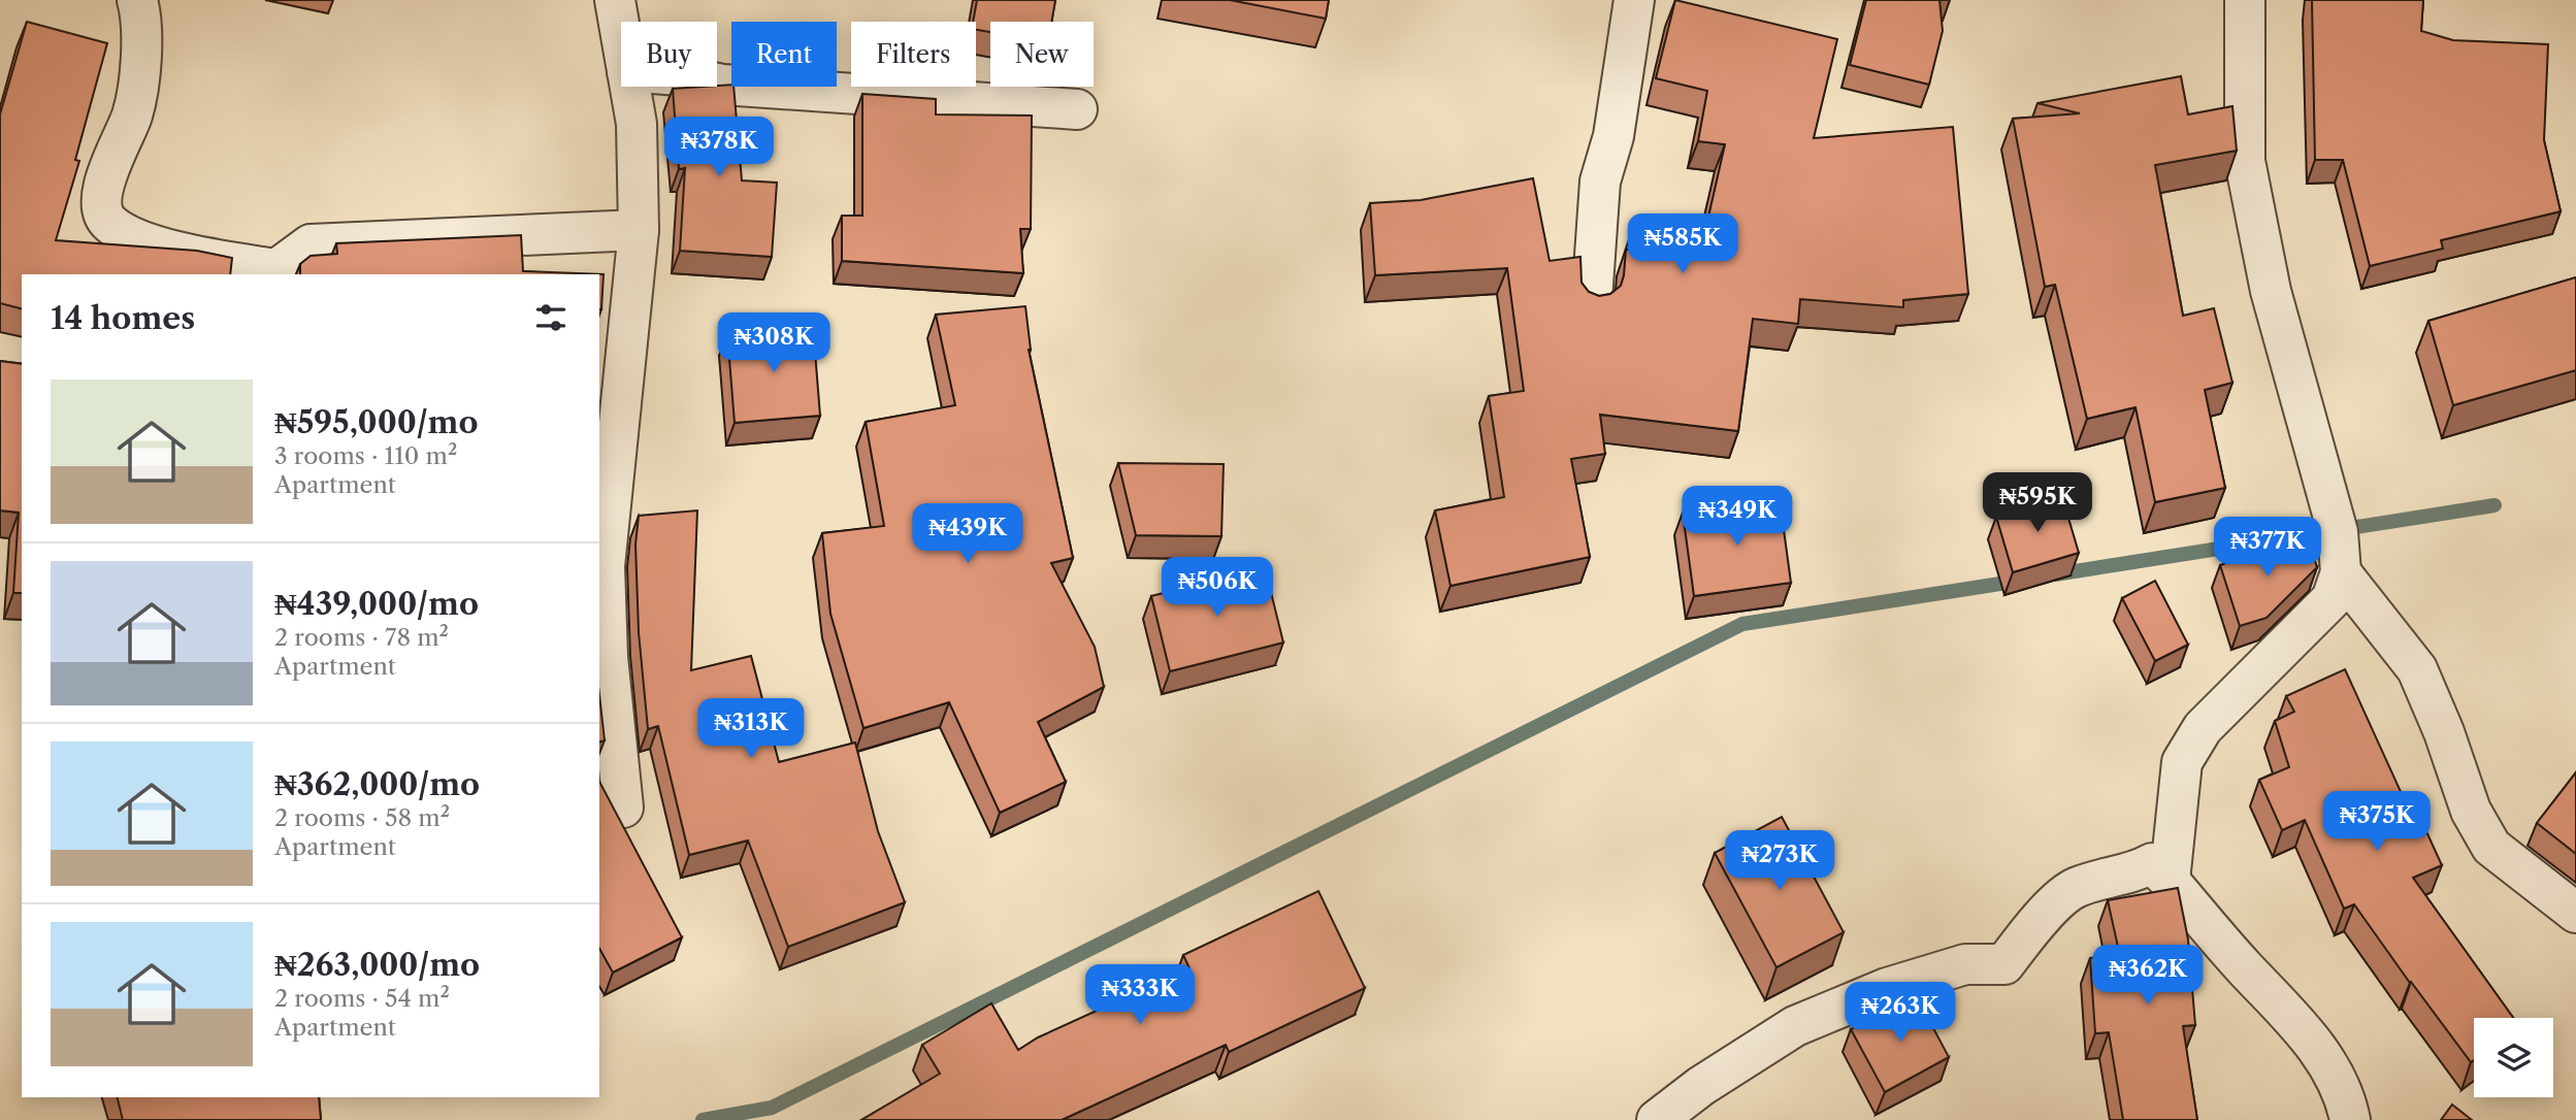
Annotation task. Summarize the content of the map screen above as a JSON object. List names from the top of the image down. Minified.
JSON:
{"page":{"chip":["Buy","Rent","Filters","New"],"price":["₦378K","₦585K","₦308K","₦595K","₦349K","₦439K","₦377K","₦506K","₦313K","₦375K","₦273K","₦362K","₦333K","₦263K"],"heading":"14 homes","list":[{"name":"₦595,000/mo","note":"3 rooms · 110 m² · Apartment"},{"name":"₦439,000/mo","note":"2 rooms · 78 m² · Apartment"},{"name":"₦362,000/mo","note":"2 rooms · 58 m² · Apartment"},{"name":"₦263,000/mo","note":"2 rooms · 54 m² · Apartment"}]}}
